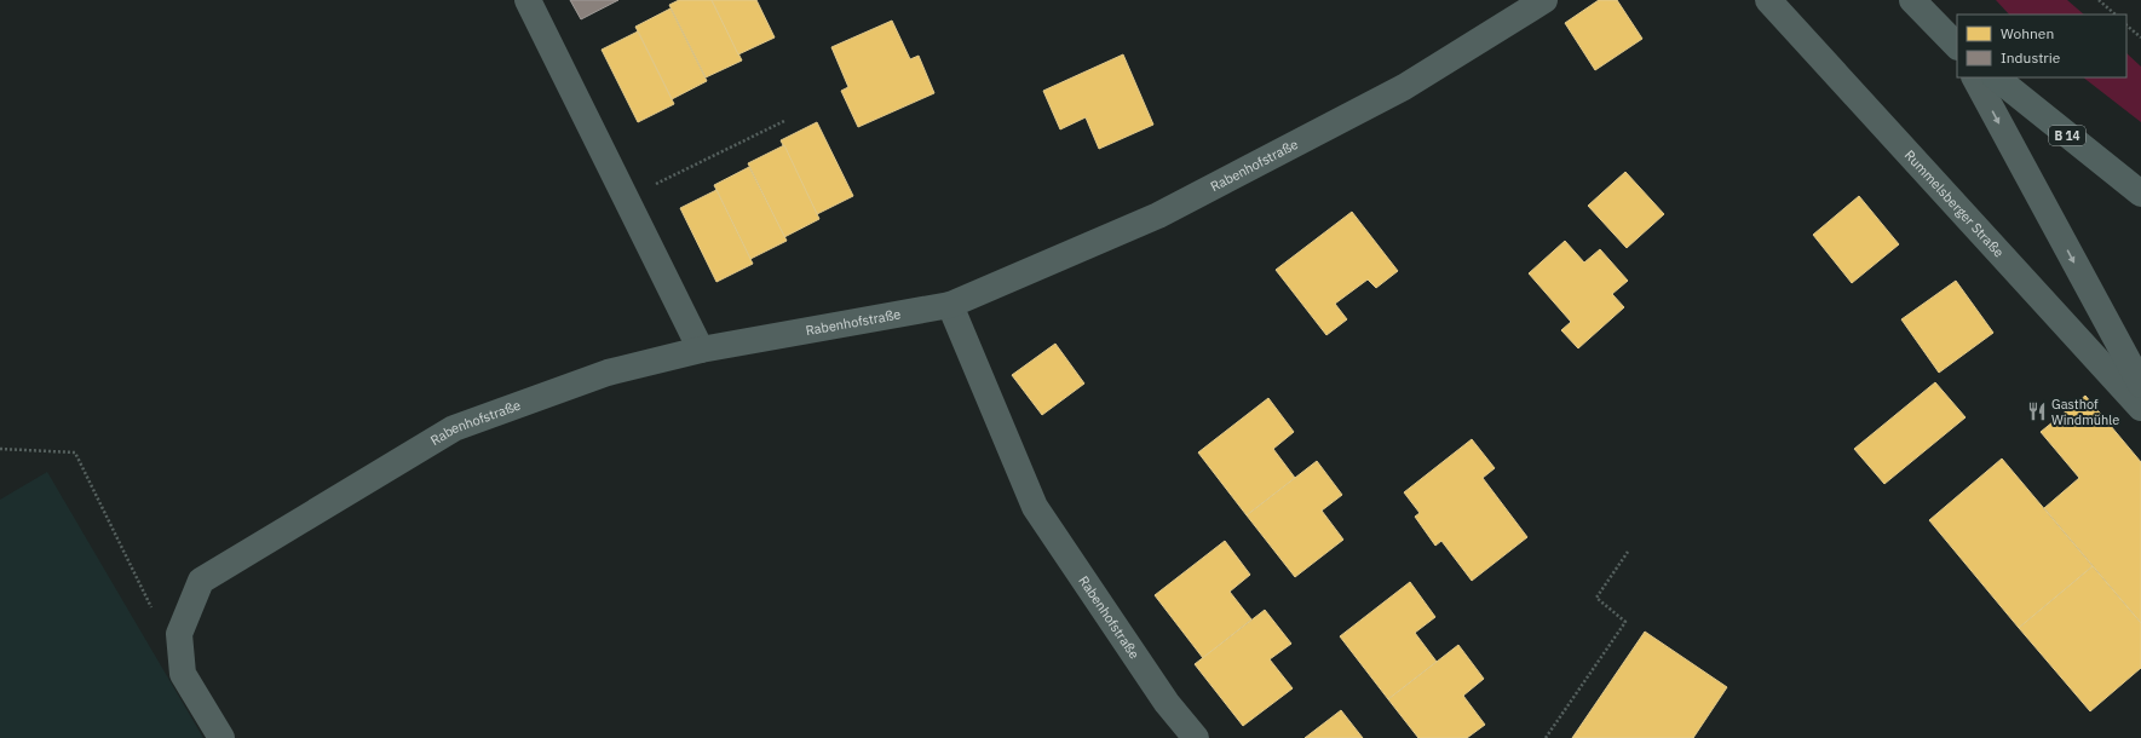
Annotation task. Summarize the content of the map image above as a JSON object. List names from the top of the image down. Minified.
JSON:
{"streets":{"main road":["B 14"],"street":["Rabenhofstraße","Rummelsberger Straße"]},"places":{"restaurant":["Gasthof Windmühle"]},"legend":["Wohnen","Industrie"]}
